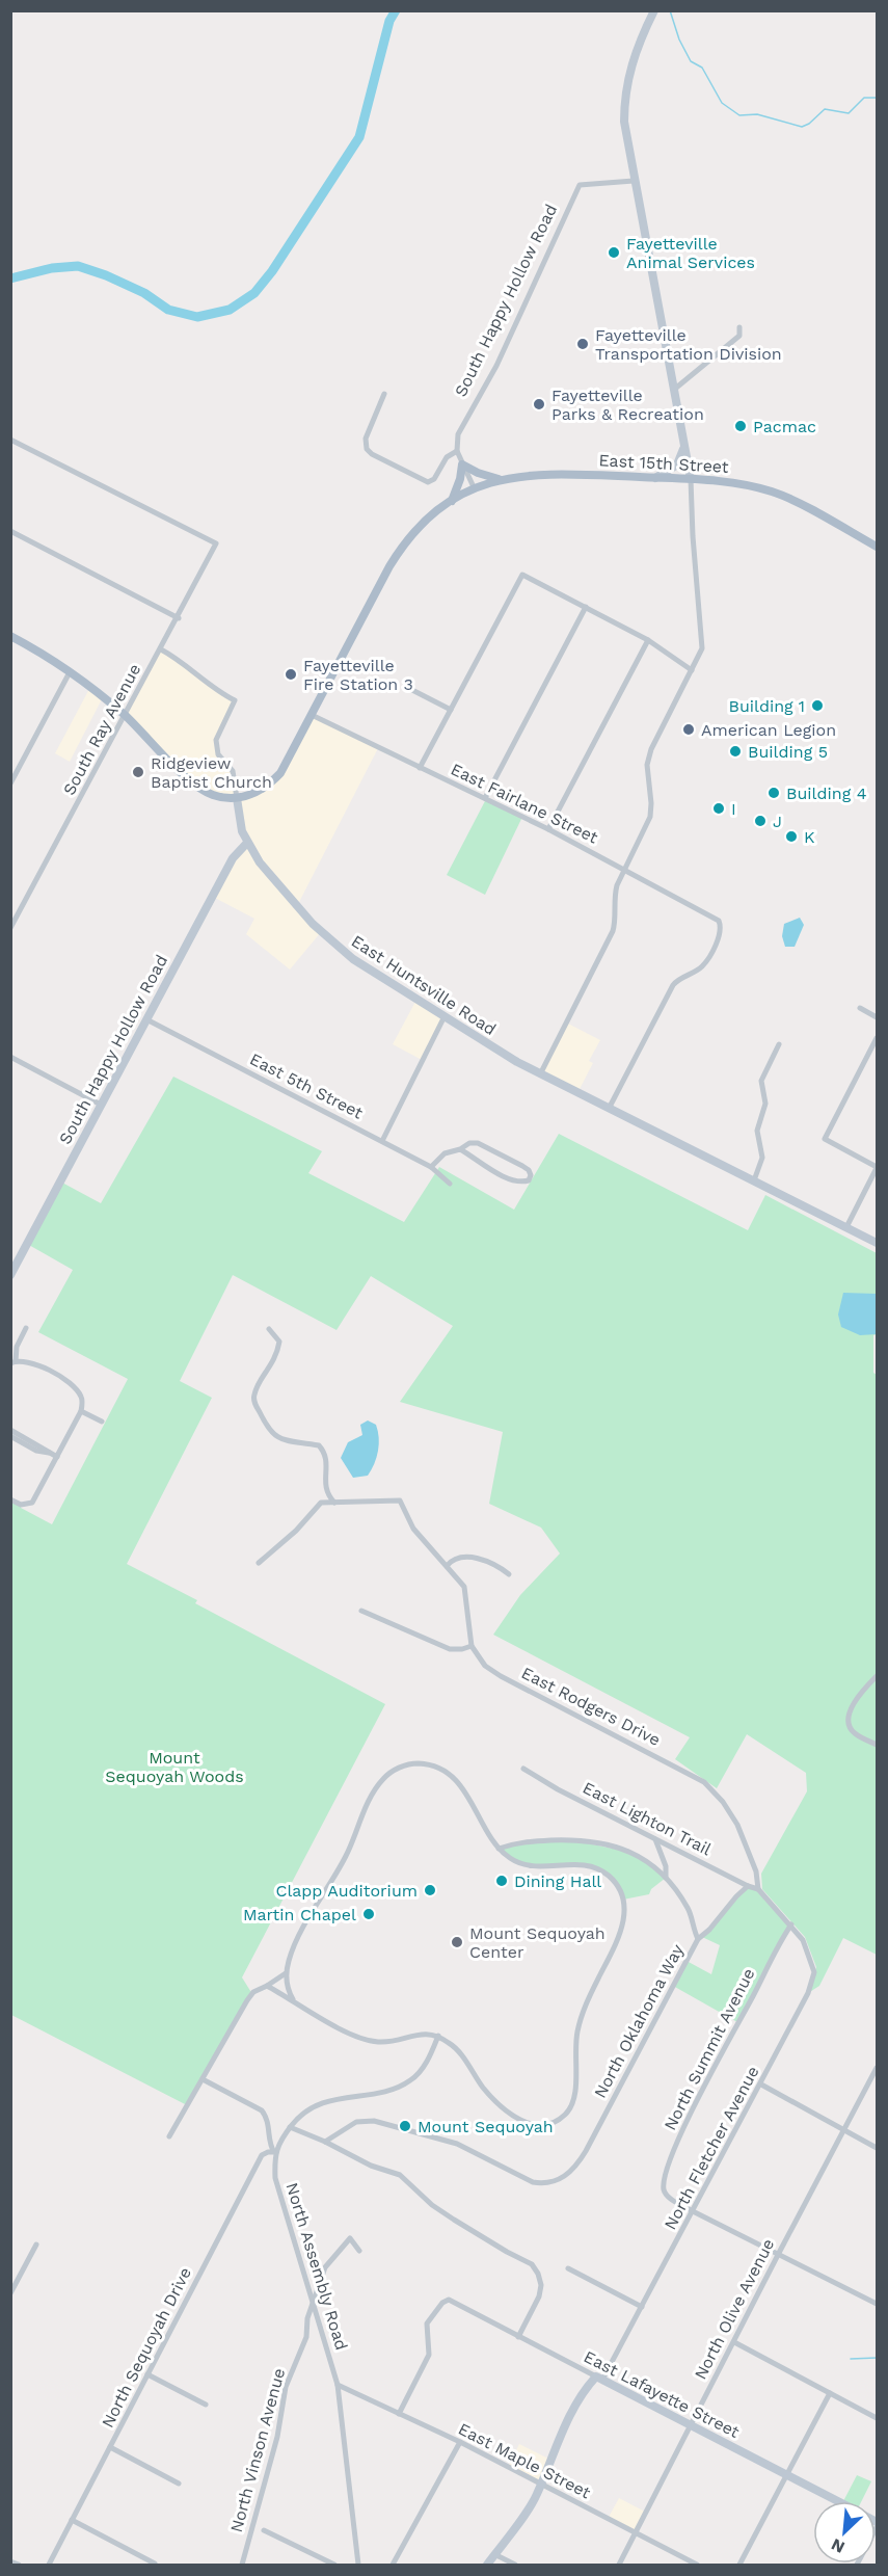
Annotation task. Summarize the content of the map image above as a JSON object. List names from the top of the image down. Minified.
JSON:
{"streets":{"main road":["South Happy Hollow Road","East 15th Street","East Huntsville Road","East Lafayette Street"],"street":["South Ray Avenue","East Fairlane Street","East 5th Street","East Rodgers Drive","East Lighton Trail","North Oklahoma Way","North Summit Avenue","North Fletcher Avenue","North Assembly Road","North Olive Avenue","North Sequoyah Drive","North Vinson Avenue","East Maple Street"]},"crossings":[["South Happy Hollow Road","East Huntsville Road"],["South Happy Hollow Road","East 5th Street"],["East Fairlane Street","East Huntsville Road"],["East Rodgers Drive","East Lighton Trail"],["East Lighton Trail","North Oklahoma Way"],["North Summit Avenue","North Fletcher Avenue"],["North Fletcher Avenue","East Lafayette Street"],["North Assembly Road","North Sequoyah Drive"],["North Assembly Road","North Vinson Avenue"],["North Assembly Road","East Maple Street"],["North Olive Avenue","East Lafayette Street"],["North Olive Avenue","East Maple Street"],["East Lafayette Street","East Maple Street"]],"parks":["Mount Sequoyah Woods"],"places":["Fayetteville Animal Services","Fayetteville Transportation Division","Fayetteville Parks & Recreation","Pacmac","Fayetteville Fire Station 3","Building 1","American Legion","Building 5","Ridgeview Baptist Church","Building 4","I","J","K","Dining Hall","Clapp Auditorium","Martin Chapel","Mount Sequoyah Center","Mount Sequoyah"],"north":"bottom left"}
